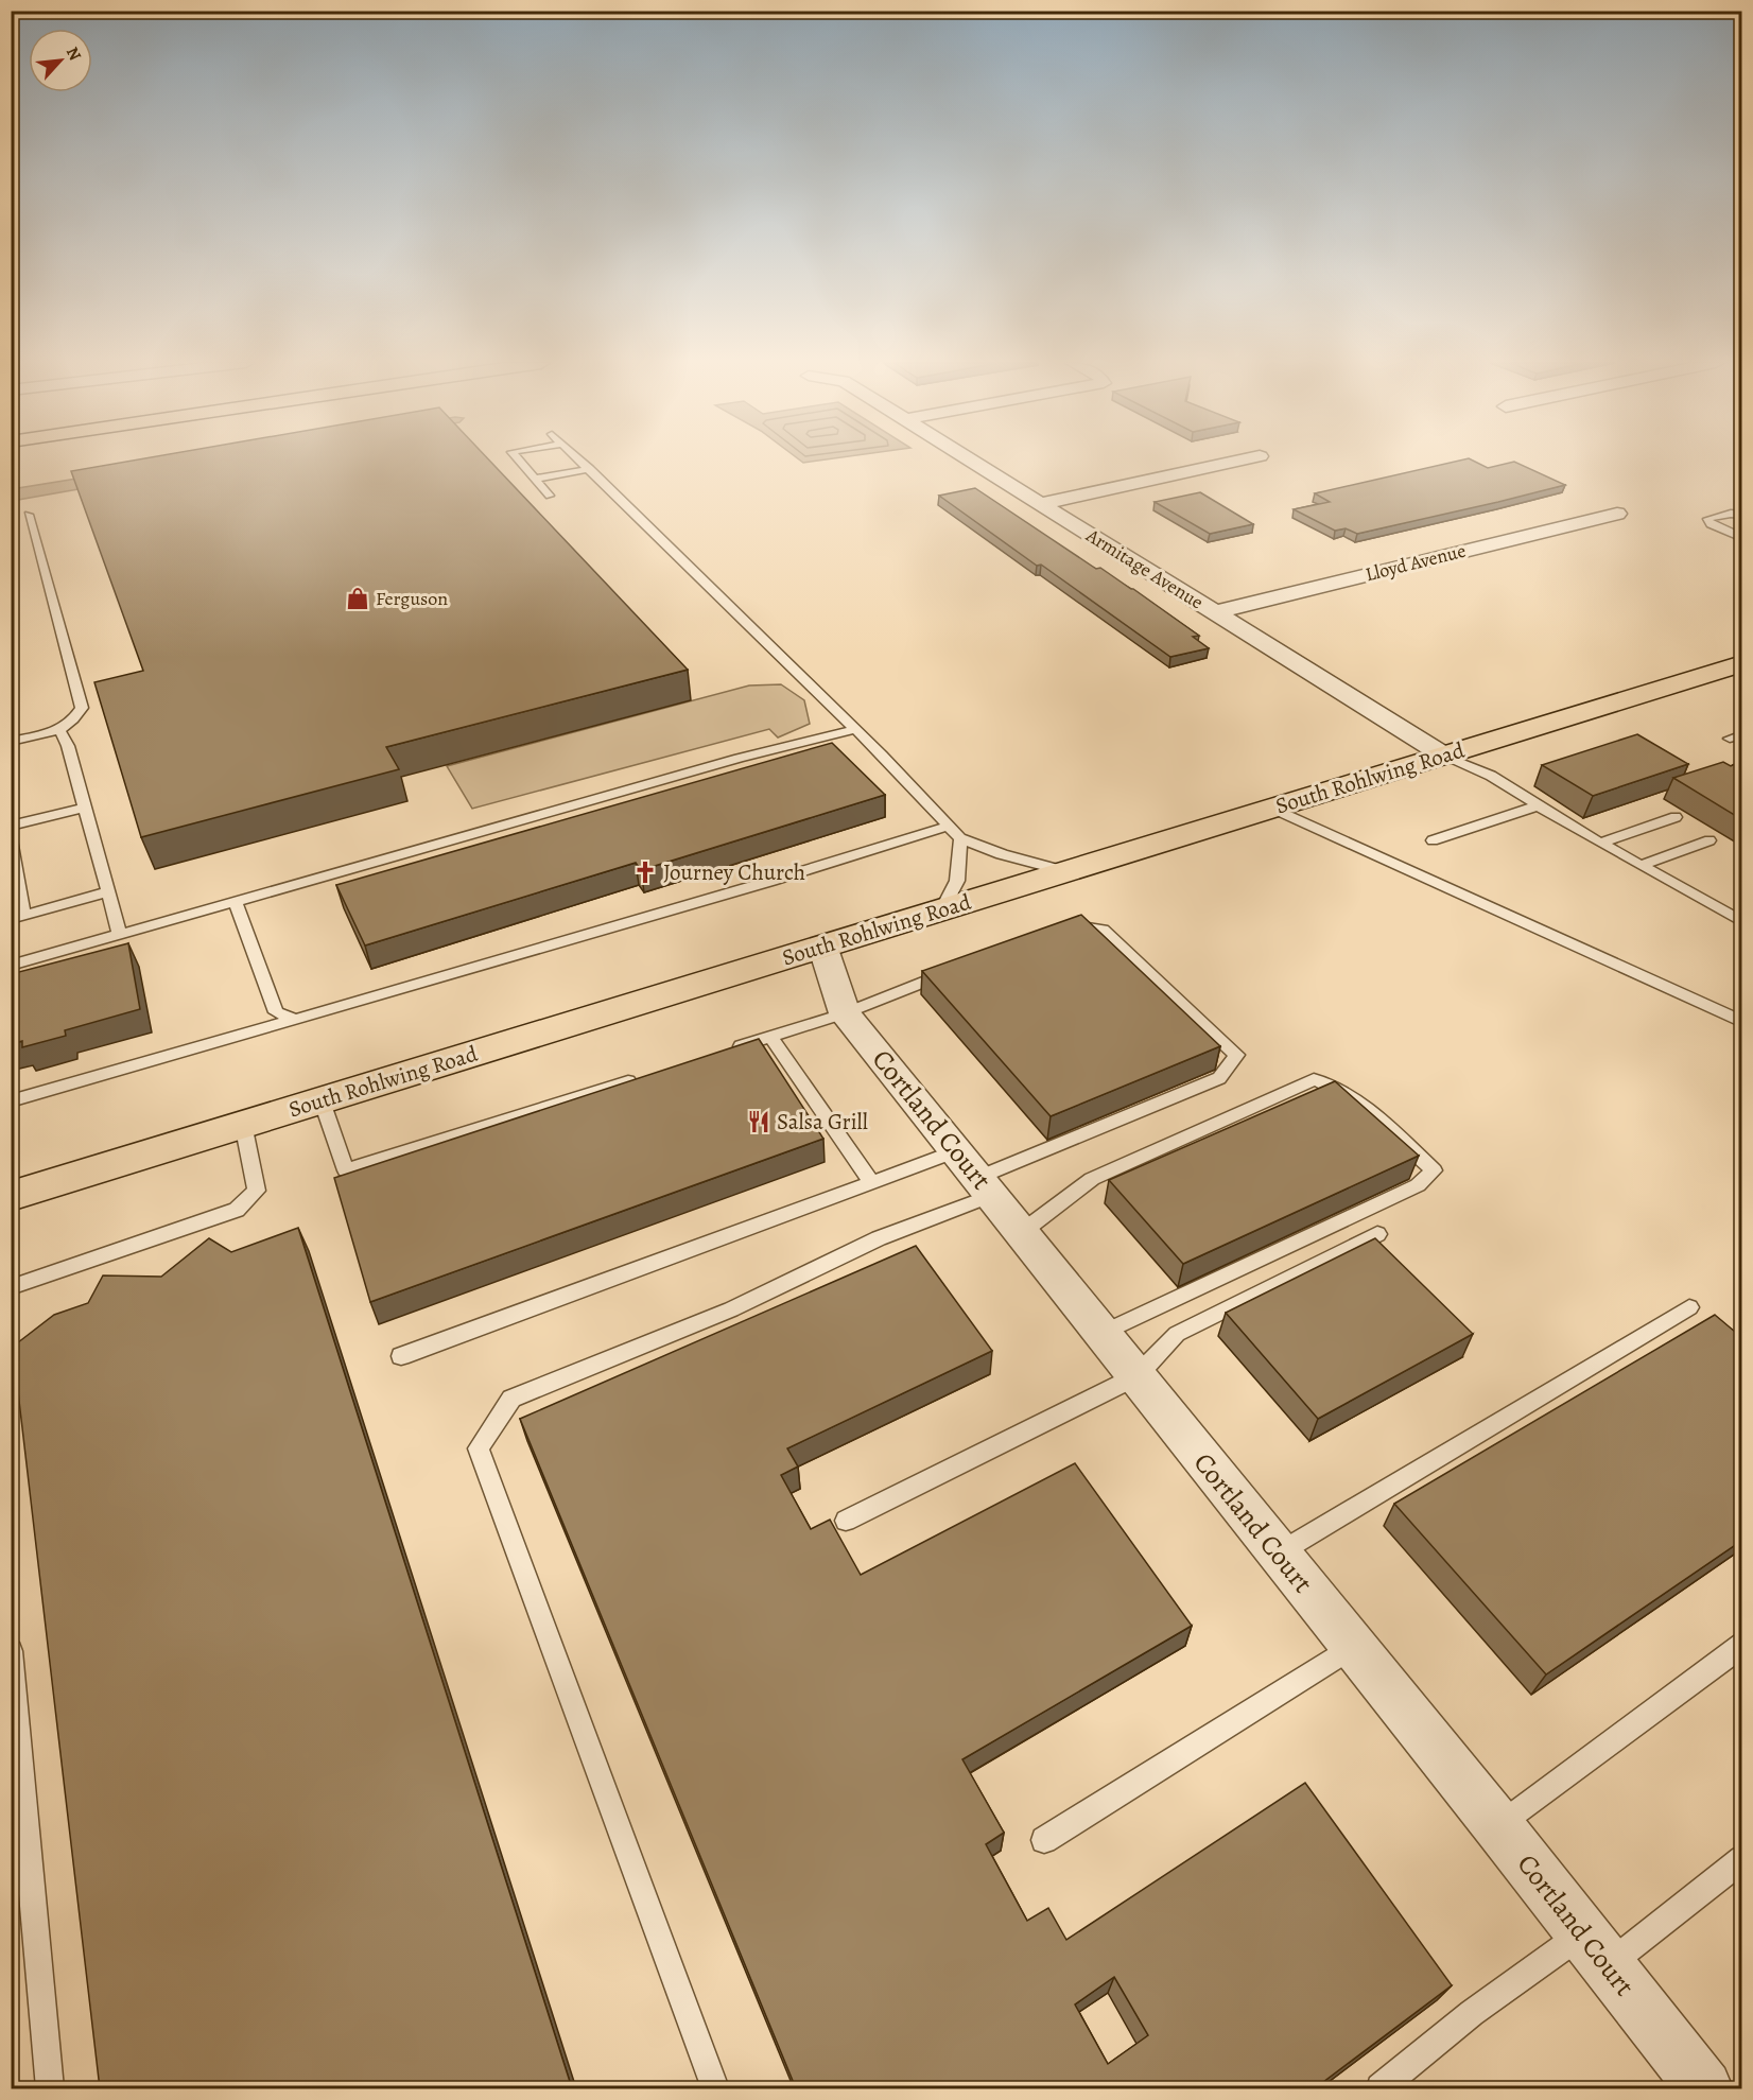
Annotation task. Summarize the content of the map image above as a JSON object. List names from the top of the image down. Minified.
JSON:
{"streets":{"main road":["South Rohlwing Road"],"street":["Lloyd Avenue","Armitage Avenue","Cortland Court"]},"crossings":[["Lloyd Avenue","Armitage Avenue"],["Armitage Avenue","South Rohlwing Road"],["South Rohlwing Road","Cortland Court"]],"places":{"shop":["Ferguson"],"church":["Journey Church"],"restaurant":["Salsa Grill"]},"north":"top right"}
